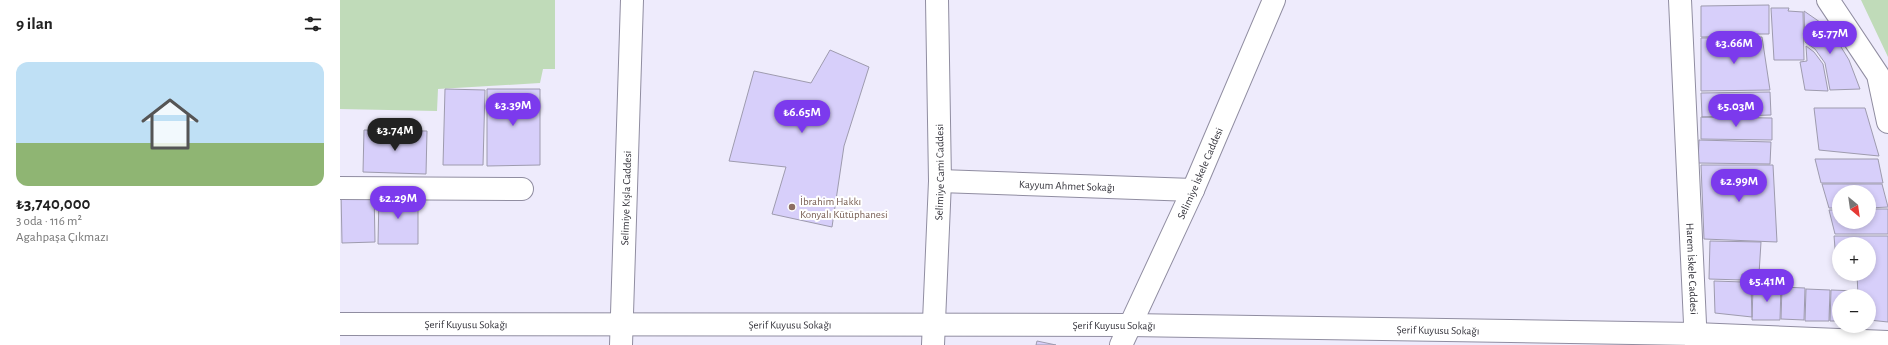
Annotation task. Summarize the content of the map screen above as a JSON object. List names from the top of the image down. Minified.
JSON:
{"streets":{"street":["Selimiye Cami Caddesi","Selimiye İskele Caddesi","Kayyum Ahmet Sokağı","Selimiye Kışla Caddesi","Harem İskele Caddesi","Şerif Kuyusu Sokağı"]},"crossings":[["Selimiye Cami Caddesi","Kayyum Ahmet Sokağı"],["Selimiye Cami Caddesi","Şerif Kuyusu Sokağı"],["Selimiye İskele Caddesi","Kayyum Ahmet Sokağı"],["Selimiye İskele Caddesi","Şerif Kuyusu Sokağı"],["Selimiye Kışla Caddesi","Şerif Kuyusu Sokağı"],["Harem İskele Caddesi","Şerif Kuyusu Sokağı"]],"places":["İbrahim Hakkı Konyalı Kütüphanesi"],"north":"bottom right","page":{"heading":"9 ilan","price":["₺5.77M","₺3.66M","₺3.39M","₺5.03M","₺6.65M","₺3.74M","₺2.99M","₺2.29M","₺5.41M"],"list":[{"name":"₺3,740,000","note":"3 oda · 116 m² · Agahpaşa Çıkmazı"}],"map_buttons":["+","−"]}}
